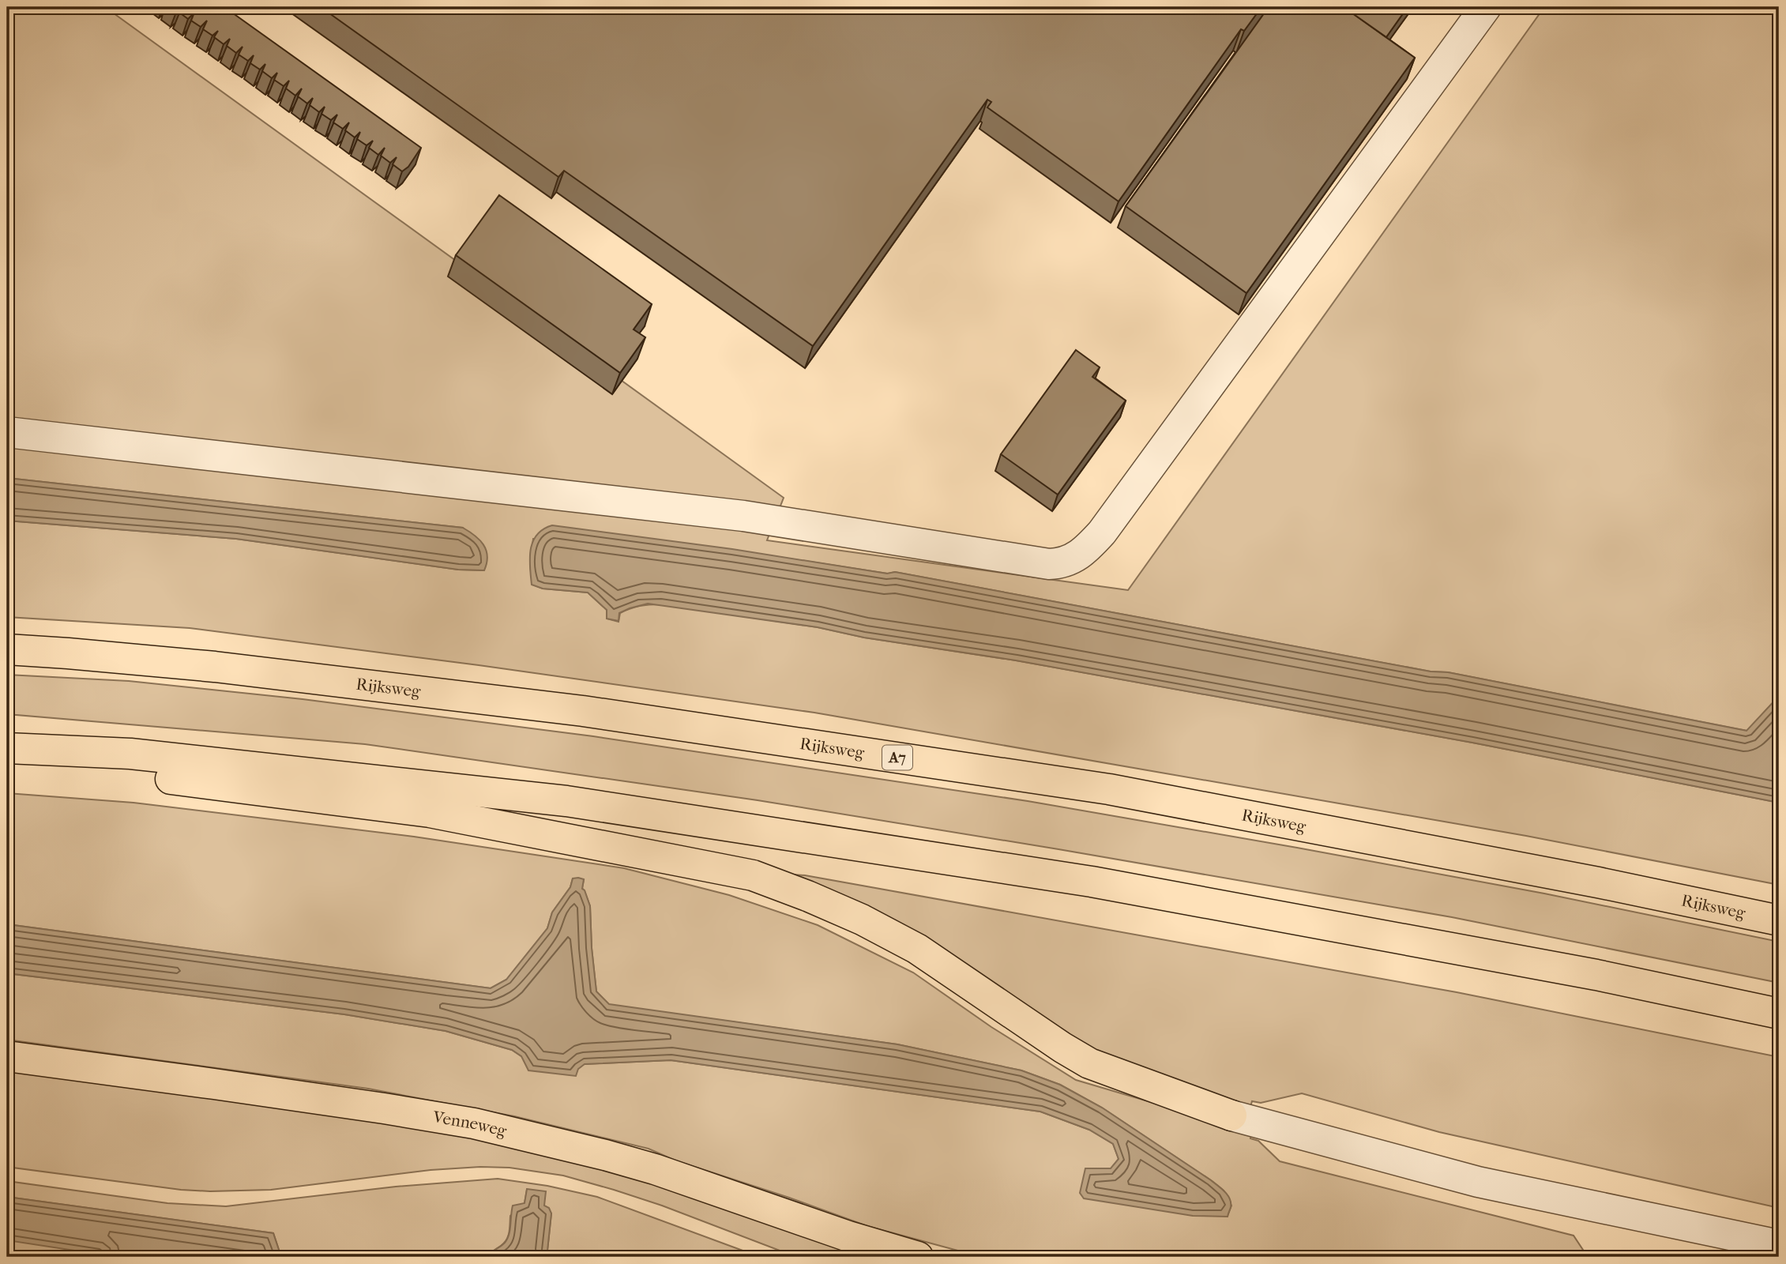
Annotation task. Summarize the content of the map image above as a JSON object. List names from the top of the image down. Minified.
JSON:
{"streets":{"main road":["Rijksweg","A7","Venneweg"]}}
